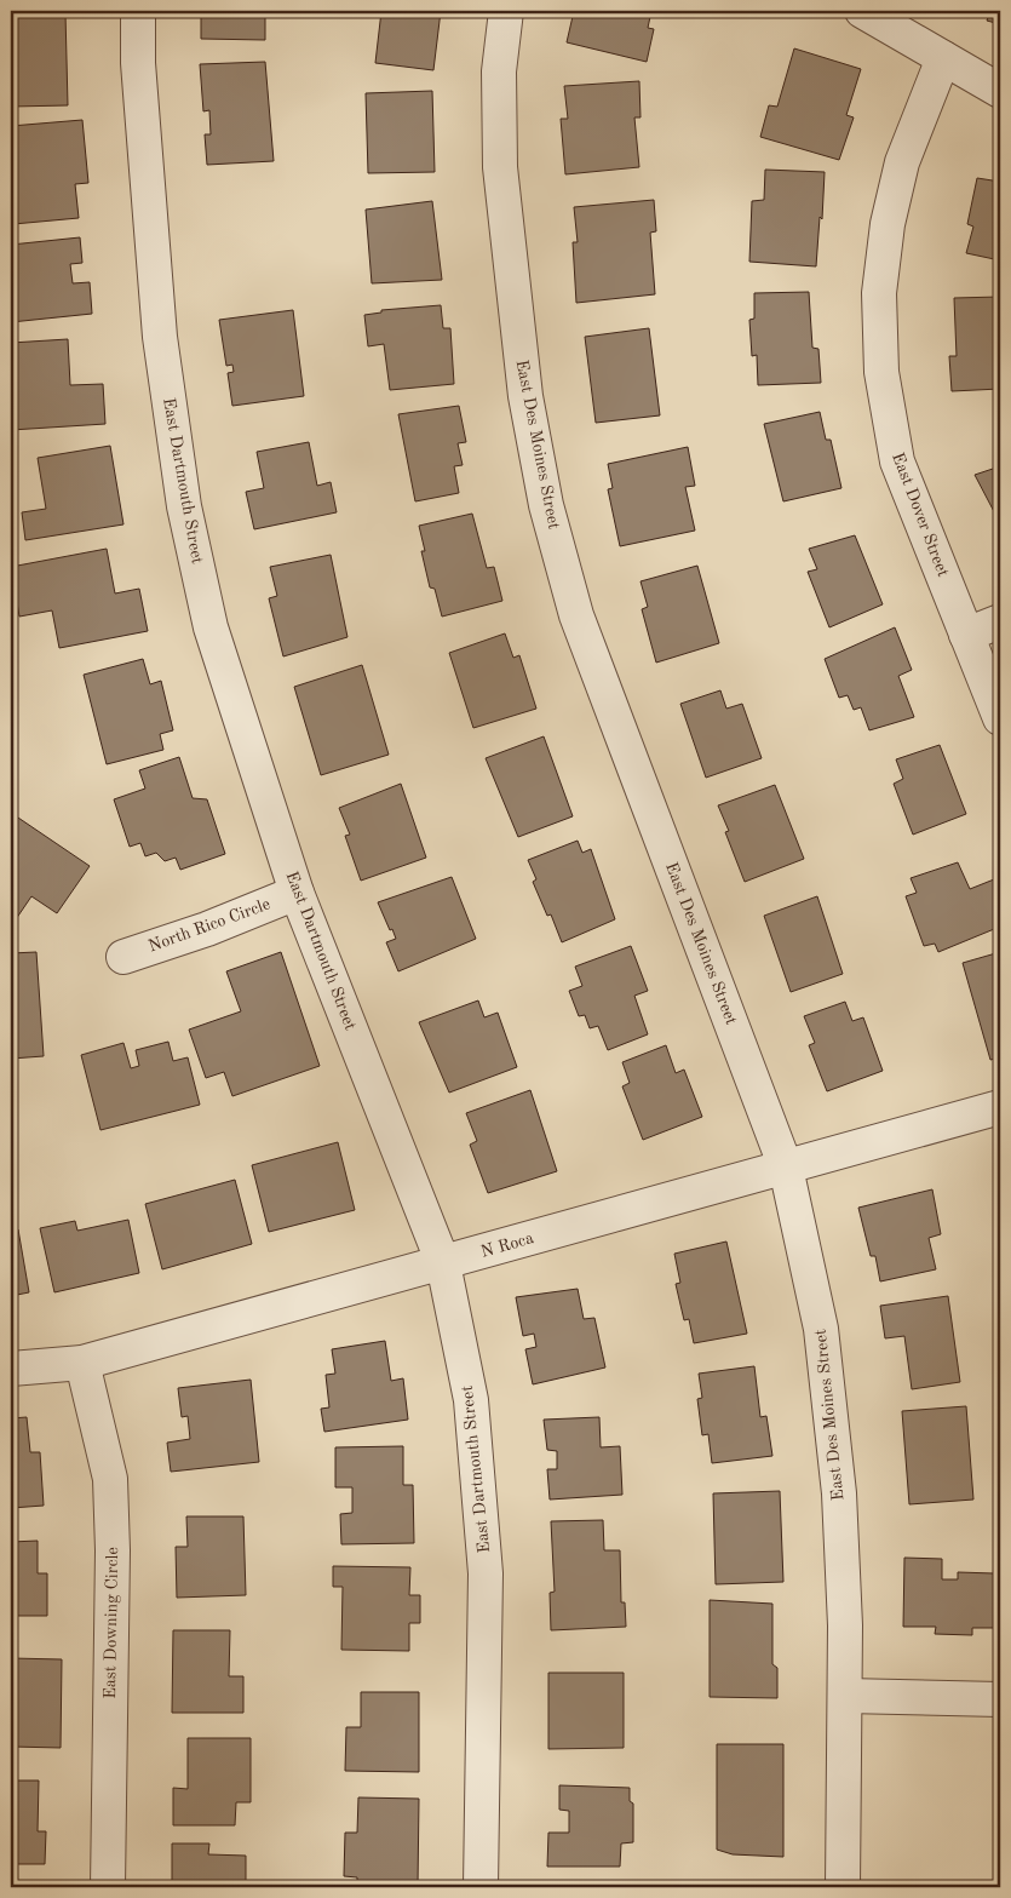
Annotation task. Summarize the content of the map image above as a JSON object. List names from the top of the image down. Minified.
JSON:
{"streets":{"street":["East Des Moines Street","East Dartmouth Street","East Dover Street","North Rico Circle","N Roca","East Downing Circle"]},"crossings":[["East Des Moines Street","N Roca"],["East Dartmouth Street","North Rico Circle"],["East Dartmouth Street","N Roca"],["N Roca","East Downing Circle"]]}
